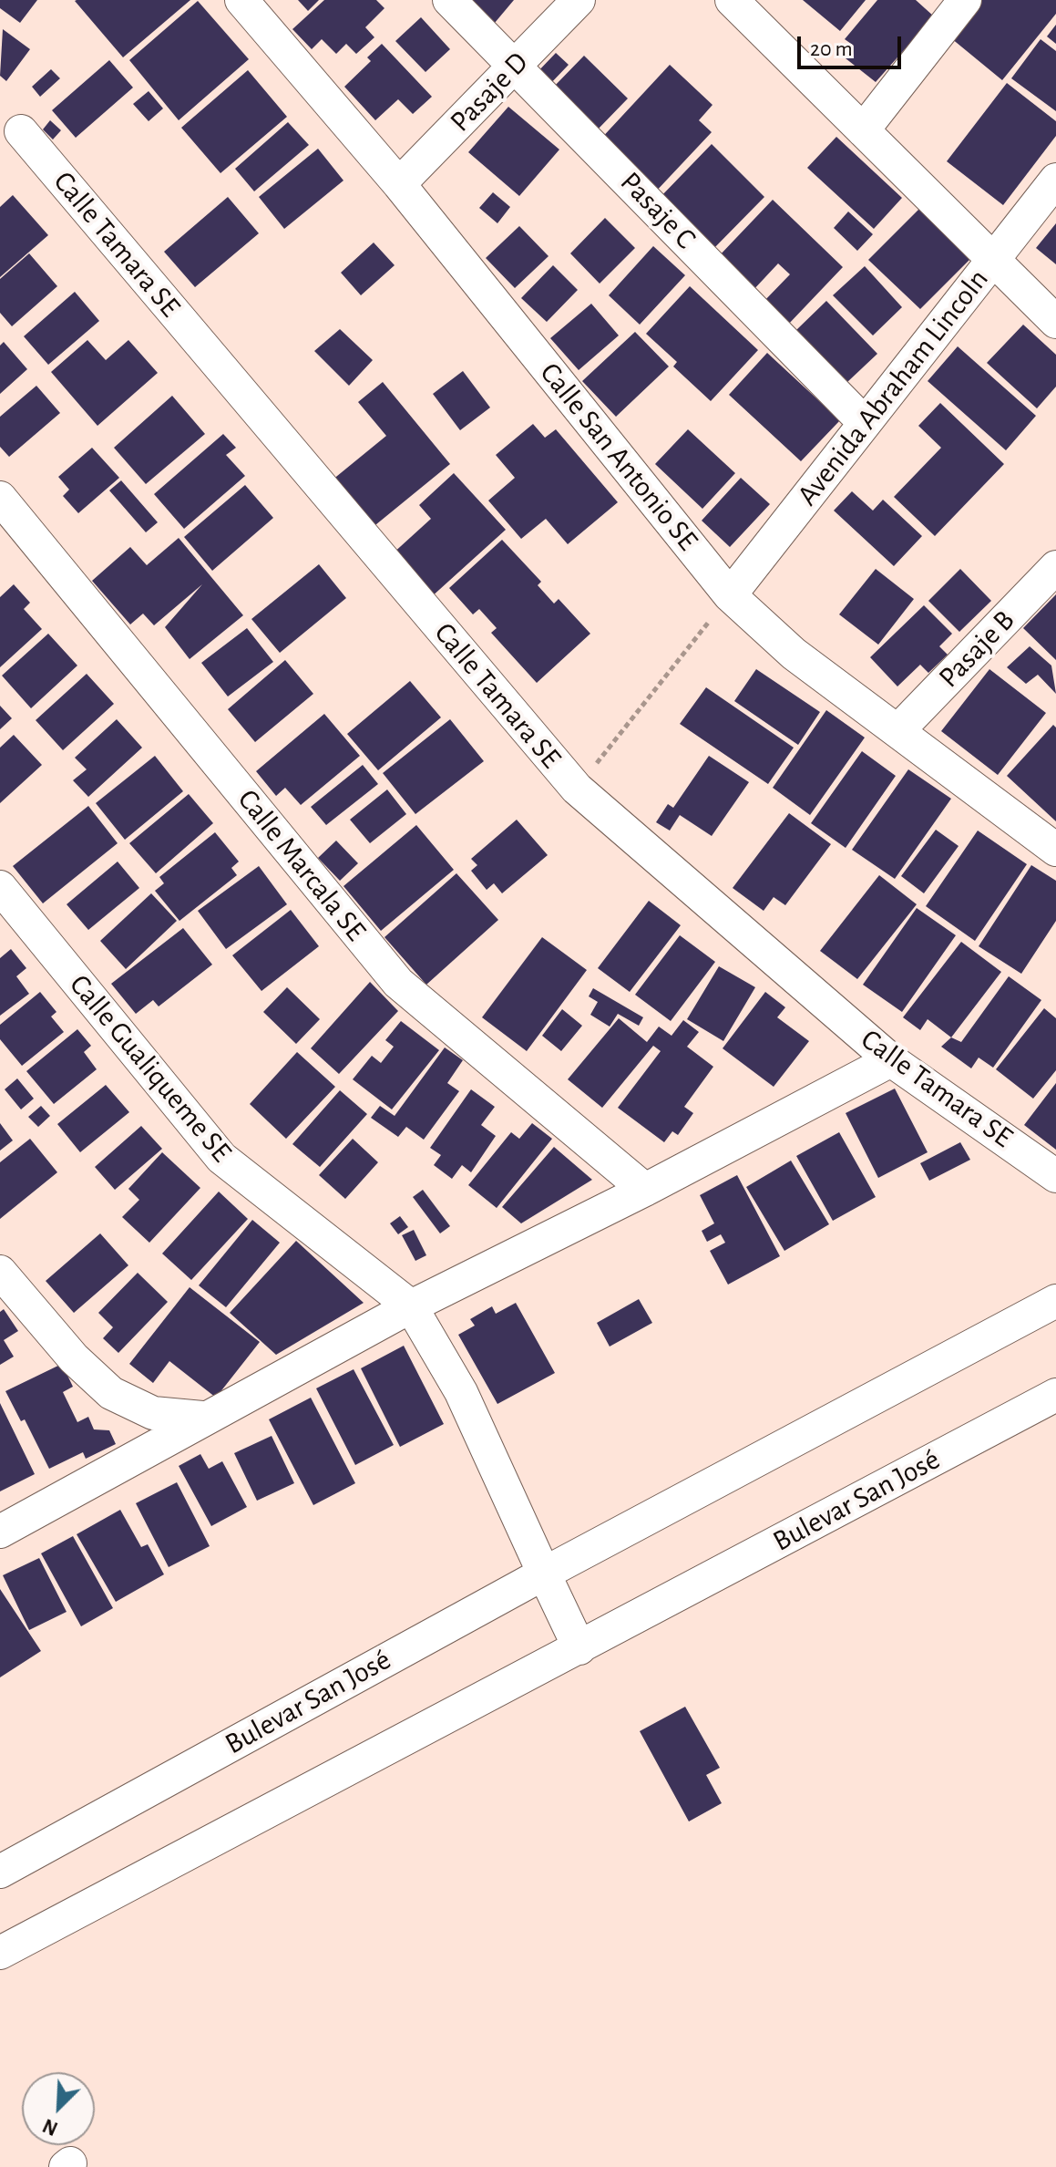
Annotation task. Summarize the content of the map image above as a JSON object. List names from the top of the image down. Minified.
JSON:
{"streets":{"street":["Pasaje D","Pasaje C","Calle Tamara SE","Avenida Abraham Lincoln","Calle San Antonio SE","Pasaje B","Calle Marcala SE","Calle Gualiqueme SE","Bulevar San José"]},"crossings":[["Pasaje D","Pasaje C"],["Pasaje D","Calle San Antonio SE"],["Pasaje C","Avenida Abraham Lincoln"],["Avenida Abraham Lincoln","Calle San Antonio SE"],["Calle San Antonio SE","Pasaje B"],["Calle Gualiqueme SE","Bulevar San José"]],"scale_bar":"20 m","north":"bottom left"}
